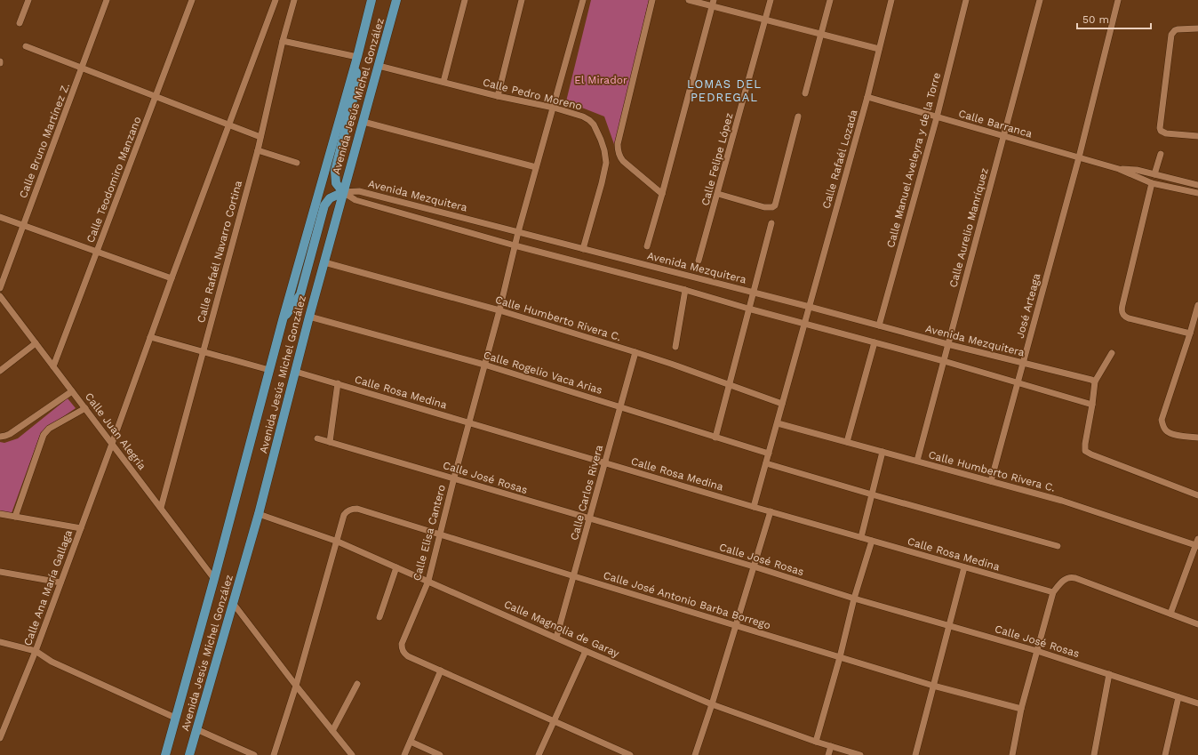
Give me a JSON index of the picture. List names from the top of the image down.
{
  "streets": {
    "main road": ["Avenida Jesús Michel González"],
    "street": [
      "Calle Pedro Moreno",
      "Calle Barranca",
      "Calle Bruno Martínez Z.",
      "Calle Felipe López",
      "Calle Rafaél Lozada",
      "Calle Manuel Aveleyra y de la Torre",
      "Calle Teodomiro Manzano",
      "Avenida Mezquitera",
      "Calle Aurelio Manríquez",
      "Calle Rafaél Navarro Cortina",
      "José Arteaga",
      "Calle Humberto Rivera C.",
      "Calle Rogelio Vaca Arias",
      "Calle Rosa Medina",
      "Calle Juan Alegría",
      "Calle José Rosas",
      "Calle Carlos Rivera",
      "Calle Elisa Cantero",
      "Calle Ana María Gallaga",
      "Calle José Antonio Barba Borrego",
      "Calle Magnolia de Garay"
    ]
  },
  "crossings": [
    ["Calle Pedro Moreno", "Avenida Jesús Michel González"],
    ["Calle Pedro Moreno", "Avenida Mezquitera"],
    ["Calle Pedro Moreno", "Calle Elisa Cantero"],
    ["Avenida Jesús Michel González", "Avenida Mezquitera"],
    ["Avenida Jesús Michel González", "Calle Humberto Rivera C."],
    ["Avenida Jesús Michel González", "Calle Rogelio Vaca Arias"],
    ["Avenida Jesús Michel González", "Calle Rosa Medina"],
    ["Avenida Jesús Michel González", "Calle Juan Alegría"],
    ["Avenida Jesús Michel González", "Calle Magnolia de Garay"],
    ["Calle Barranca", "Calle Rafaél Lozada"],
    ["Calle Barranca", "Calle Manuel Aveleyra y de la Torre"],
    ["Calle Barranca", "Calle Aurelio Manríquez"],
    ["Calle Barranca", "José Arteaga"],
    ["Calle Rafaél Lozada", "Avenida Mezquitera"],
    ["Calle Rafaél Lozada", "Calle Humberto Rivera C."],
    ["Calle Rafaél Lozada", "Calle Rogelio Vaca Arias"],
    ["Calle Rafaél Lozada", "Calle Rosa Medina"],
    ["Calle Manuel Aveleyra y de la Torre", "Avenida Mezquitera"],
    ["Calle Teodomiro Manzano", "Calle Juan Alegría"],
    ["Avenida Mezquitera", "Calle Aurelio Manríquez"],
    ["Avenida Mezquitera", "José Arteaga"],
    ["Avenida Mezquitera", "Calle Elisa Cantero"],
    ["Calle Aurelio Manríquez", "Calle Humberto Rivera C."],
    ["Calle Rafaél Navarro Cortina", "Calle Juan Alegría"],
    ["José Arteaga", "Calle Humberto Rivera C."],
    ["Calle Humberto Rivera C.", "Calle Carlos Rivera"],
    ["Calle Humberto Rivera C.", "Calle Elisa Cantero"],
    ["Calle Rogelio Vaca Arias", "Calle Carlos Rivera"],
    ["Calle Rogelio Vaca Arias", "Calle Elisa Cantero"],
    ["Calle Rosa Medina", "Calle Carlos Rivera"],
    ["Calle Rosa Medina", "Calle Elisa Cantero"],
    ["Calle Juan Alegría", "Calle Ana María Gallaga"],
    ["Calle José Rosas", "Calle Carlos Rivera"],
    ["Calle José Rosas", "Calle Elisa Cantero"],
    ["Calle Carlos Rivera", "Calle José Antonio Barba Borrego"],
    ["Calle Carlos Rivera", "Calle Magnolia de Garay"],
    ["Calle Elisa Cantero", "Calle José Antonio Barba Borrego"],
    ["Calle Elisa Cantero", "Calle Magnolia de Garay"],
    ["Calle José Antonio Barba Borrego", "Calle Magnolia de Garay"]
  ],
  "districts": ["LOMAS DEL PEDREGAL"],
  "parks": ["El Mirador"],
  "scale_bar": "50 m"
}
